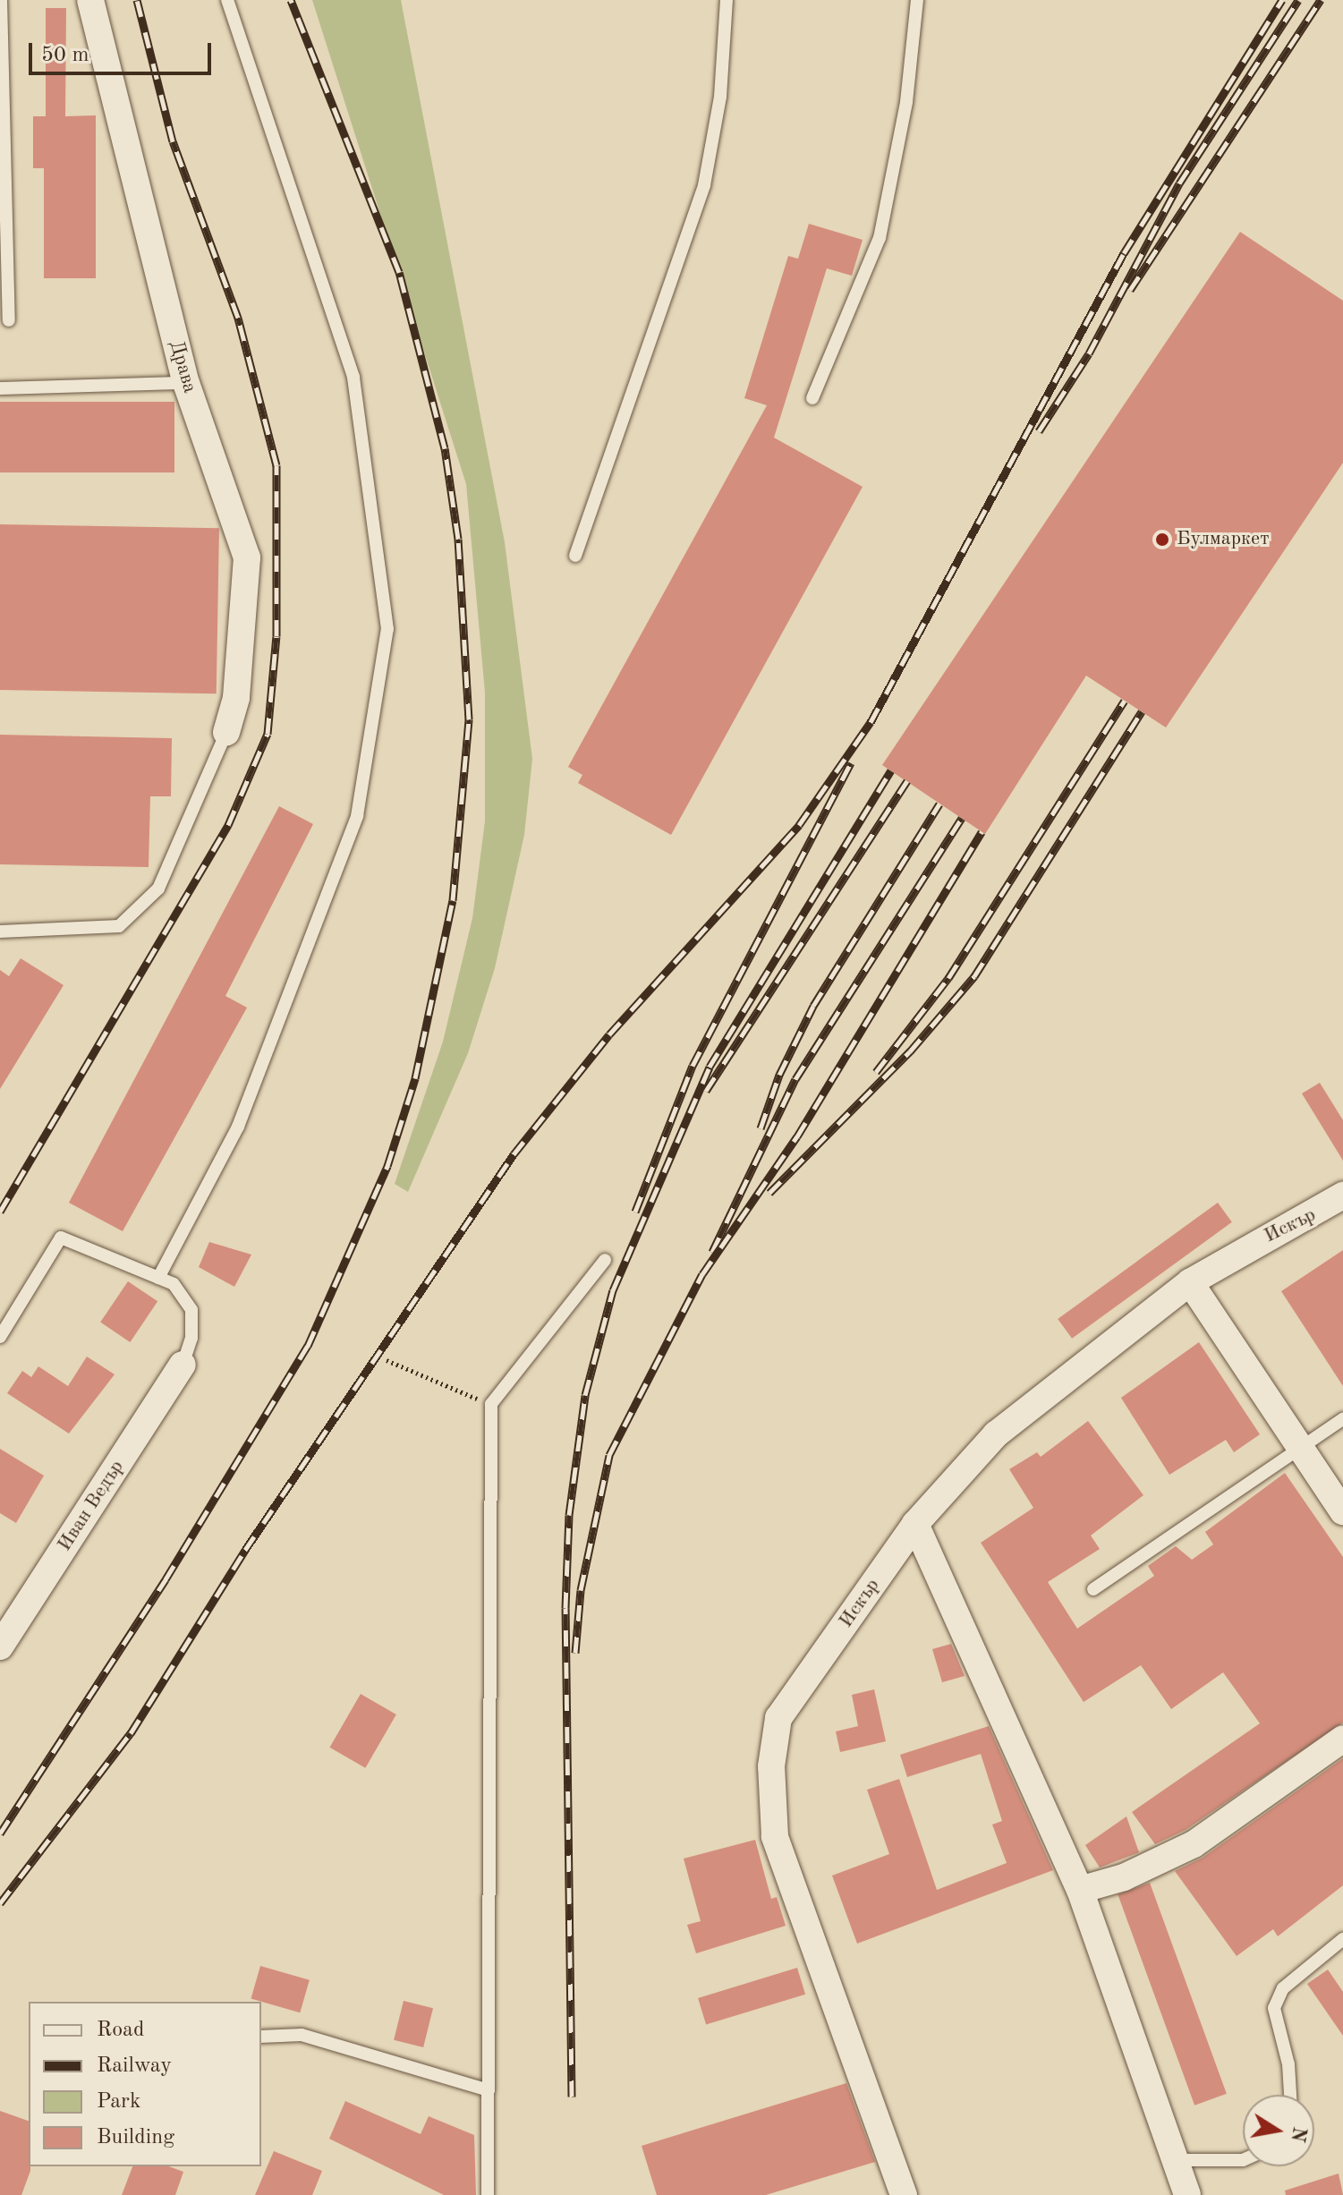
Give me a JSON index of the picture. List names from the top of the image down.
{
  "streets": {
    "street": ["Драва", "Искър", "Иван Ведър"]
  },
  "places": ["Булмаркет"],
  "legend": [
    "Road",
    "Railway",
    "Park",
    "Building"
  ],
  "scale_bar": "50 m",
  "north": "right"
}
